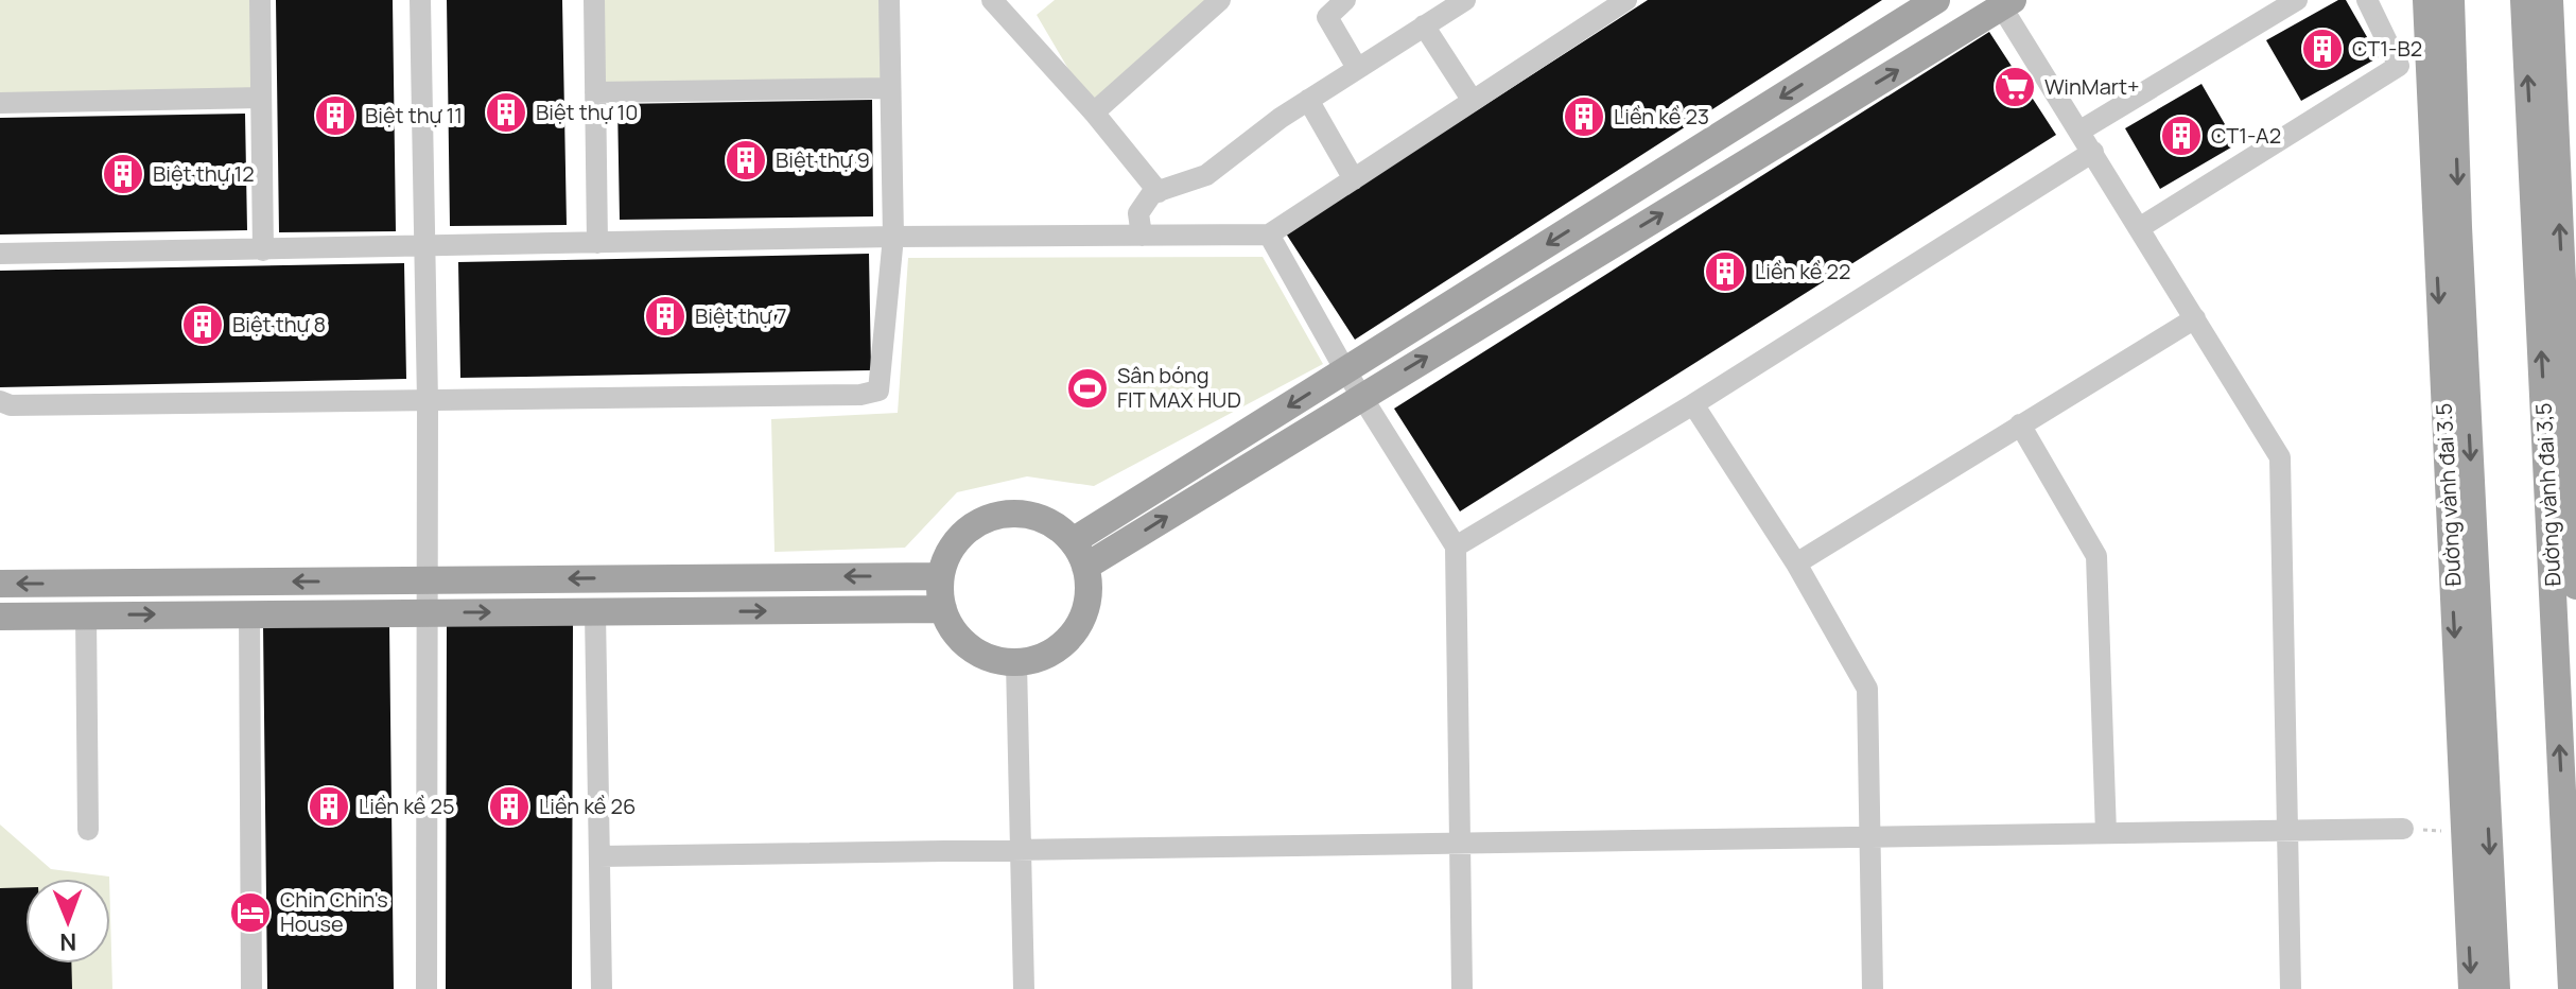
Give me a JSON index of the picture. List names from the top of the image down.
{
  "streets": {
    "main road": ["Đường vành đai 3.5", "Đường vành đai 3,5"]
  },
  "places": {
    "building": [
      "CT1-B2",
      "Biệt thự 10",
      "Biệt thự 11",
      "Liền kề 23",
      "CT1-A2",
      "Biệt thự 9",
      "Biệt thự 12",
      "Liền kề 22",
      "Biệt thự 7",
      "Biệt thự 8",
      "Liền kề 25",
      "Liền kề 26"
    ],
    "supermarket": ["WinMart+"],
    "sports": ["Sân bóng FIT MAX HUD"],
    "hotel": ["Chin Chin's House"]
  },
  "north": "bottom"
}
